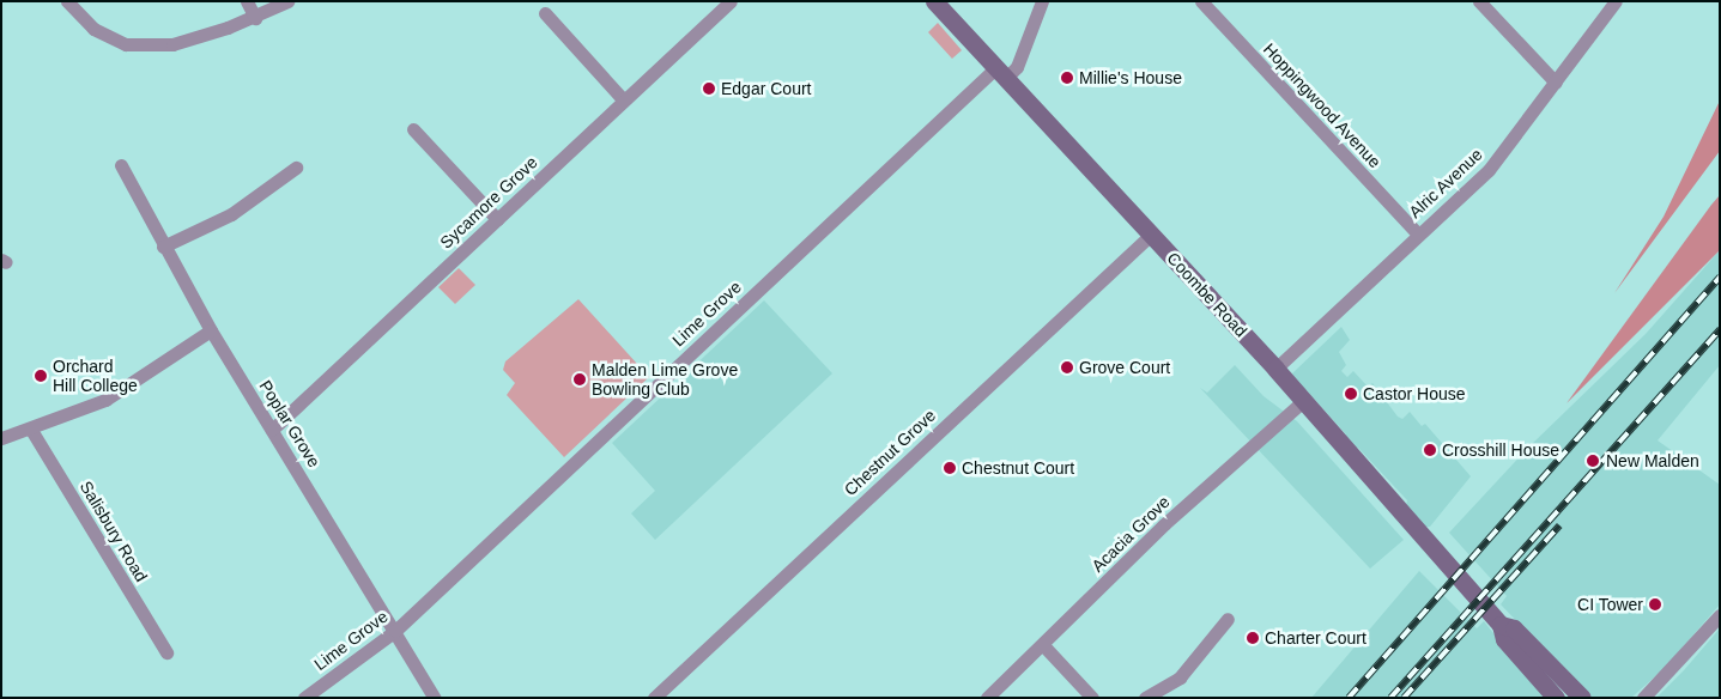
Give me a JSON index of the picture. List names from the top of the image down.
{
  "streets": {
    "main road": ["Coombe Road"],
    "street": [
      "Hoppingwood Avenue",
      "Alric Avenue",
      "Sycamore Grove",
      "Lime Grove",
      "Poplar Grove",
      "Chestnut Grove",
      "Salisbury Road",
      "Acacia Grove"
    ]
  },
  "crossings": [
    ["Hoppingwood Avenue", "Alric Avenue"],
    ["Alric Avenue", "Coombe Road"],
    ["Sycamore Grove", "Poplar Grove"],
    ["Coombe Road", "Lime Grove"],
    ["Coombe Road", "Chestnut Grove"],
    ["Coombe Road", "Acacia Grove"],
    ["Lime Grove", "Poplar Grove"]
  ],
  "places": [
    "Millie's House",
    "Edgar Court",
    "Grove Court",
    "Orchard Hill College",
    "Malden Lime Grove Bowling Club",
    "Castor House",
    "Crosshill House",
    "New Malden",
    "Chestnut Court",
    "CI Tower",
    "Charter Court"
  ]
}
